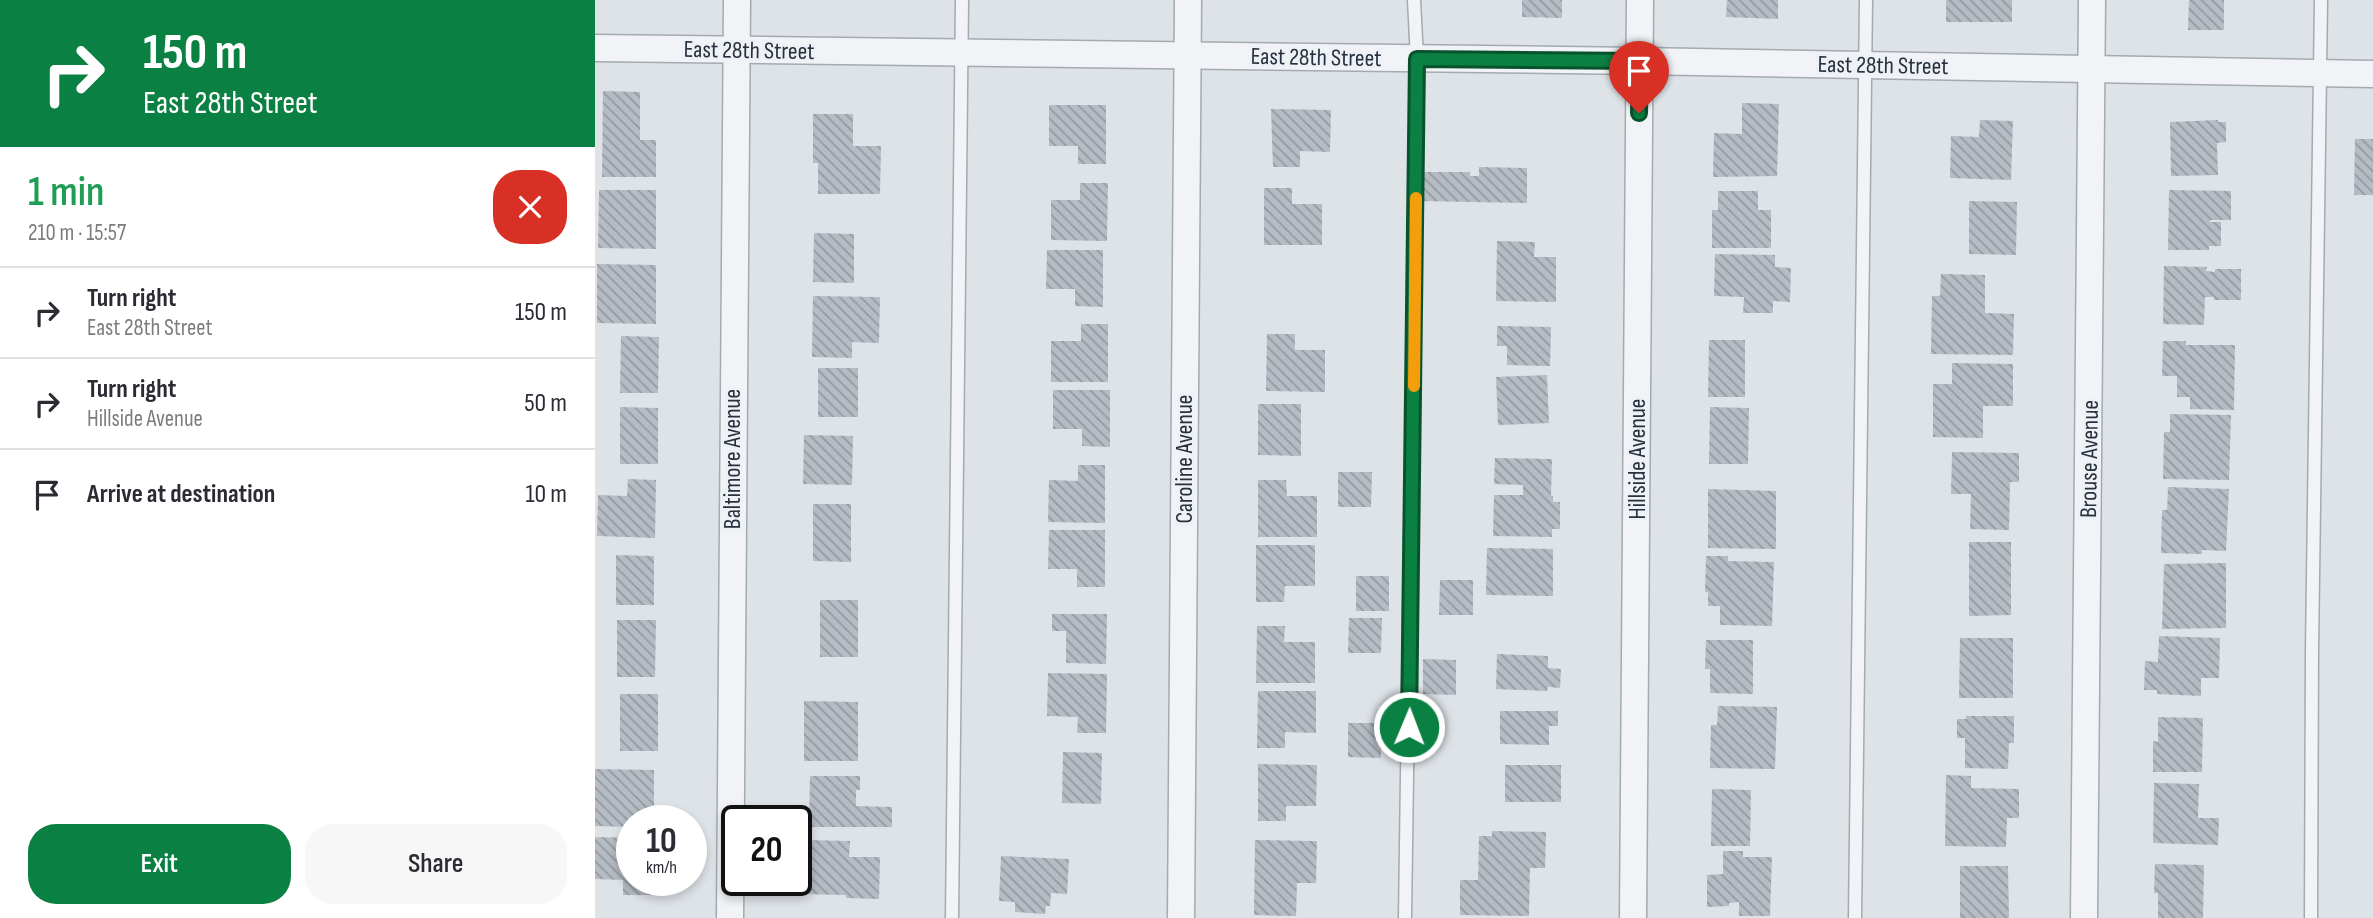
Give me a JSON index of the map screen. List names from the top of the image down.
{
  "streets": {
    "street": [
      "East 28th Street",
      "Baltimore Avenue",
      "Caroline Avenue",
      "Hillside Avenue",
      "Brouse Avenue"
    ]
  },
  "crossings": [
    ["East 28th Street", "Baltimore Avenue"],
    ["East 28th Street", "Caroline Avenue"],
    ["East 28th Street", "Hillside Avenue"],
    ["East 28th Street", "Brouse Avenue"]
  ],
  "page": {
    "turn": ["150 m", "East 28th Street"],
    "heading": ["1 min", "210 m · 15:57"],
    "list": [
      {
        "name": "Turn right",
        "note": "East 28th Street",
        "value": "150 m"
      },
      {
        "name": "Turn right",
        "note": "Hillside Avenue",
        "value": "50 m"
      },
      {
        "name": "Arrive at destination",
        "value": "10 m"
      }
    ],
    "speed": "10 km/h",
    "limit": "20",
    "buttons": ["Exit", "Share"]
  }
}
